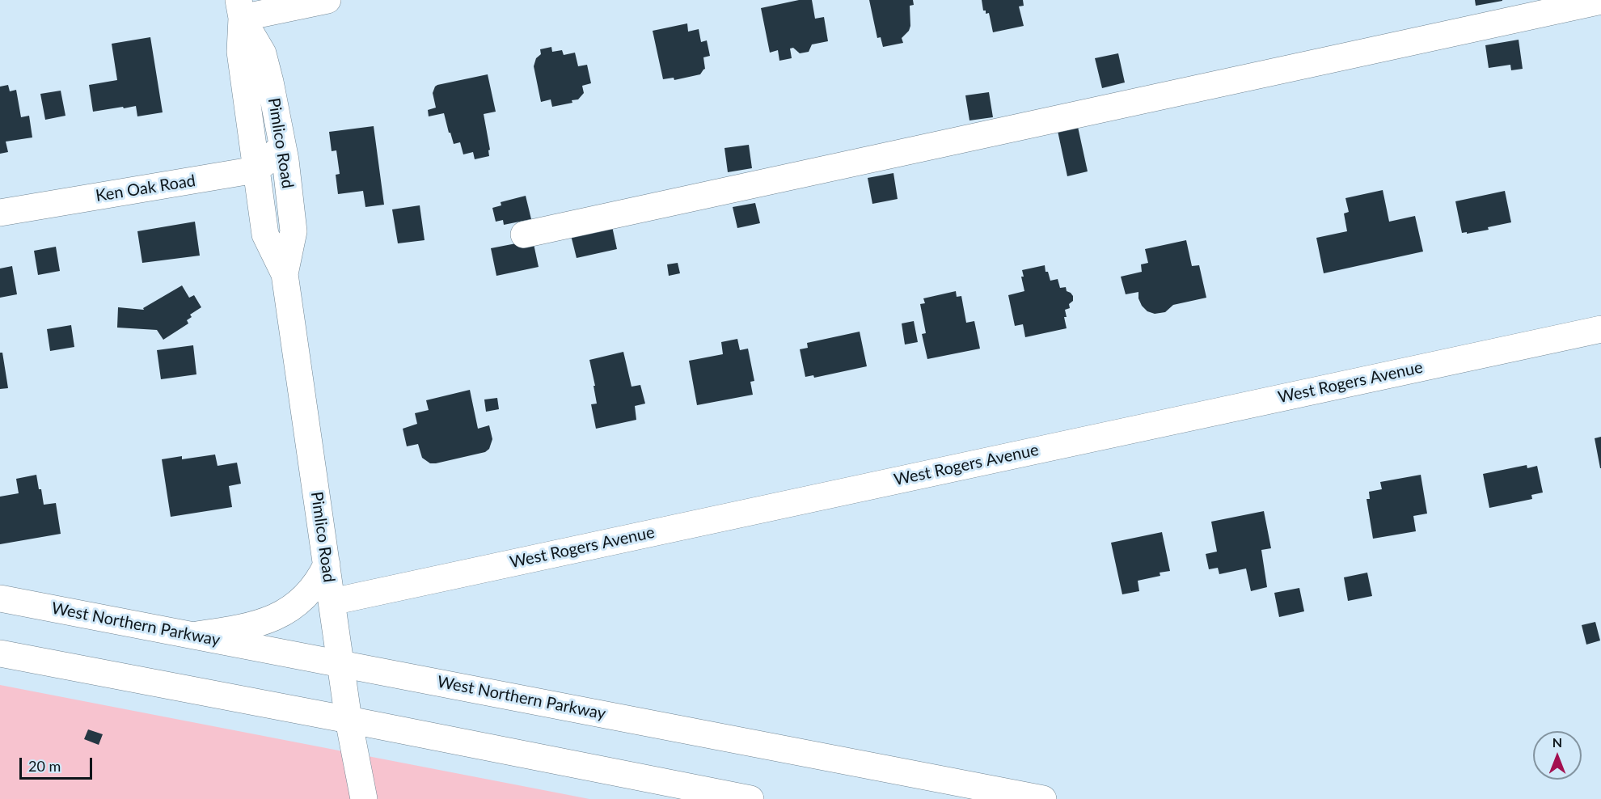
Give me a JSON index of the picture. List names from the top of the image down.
{
  "streets": {
    "street": [
      "Pimlico Road",
      "Ken Oak Road",
      "West Rogers Avenue",
      "West Northern Parkway"
    ]
  },
  "crossings": [
    ["Pimlico Road", "Ken Oak Road"],
    ["Pimlico Road", "West Rogers Avenue"],
    ["Pimlico Road", "West Northern Parkway"]
  ],
  "scale_bar": "20 m",
  "north": "top"
}
